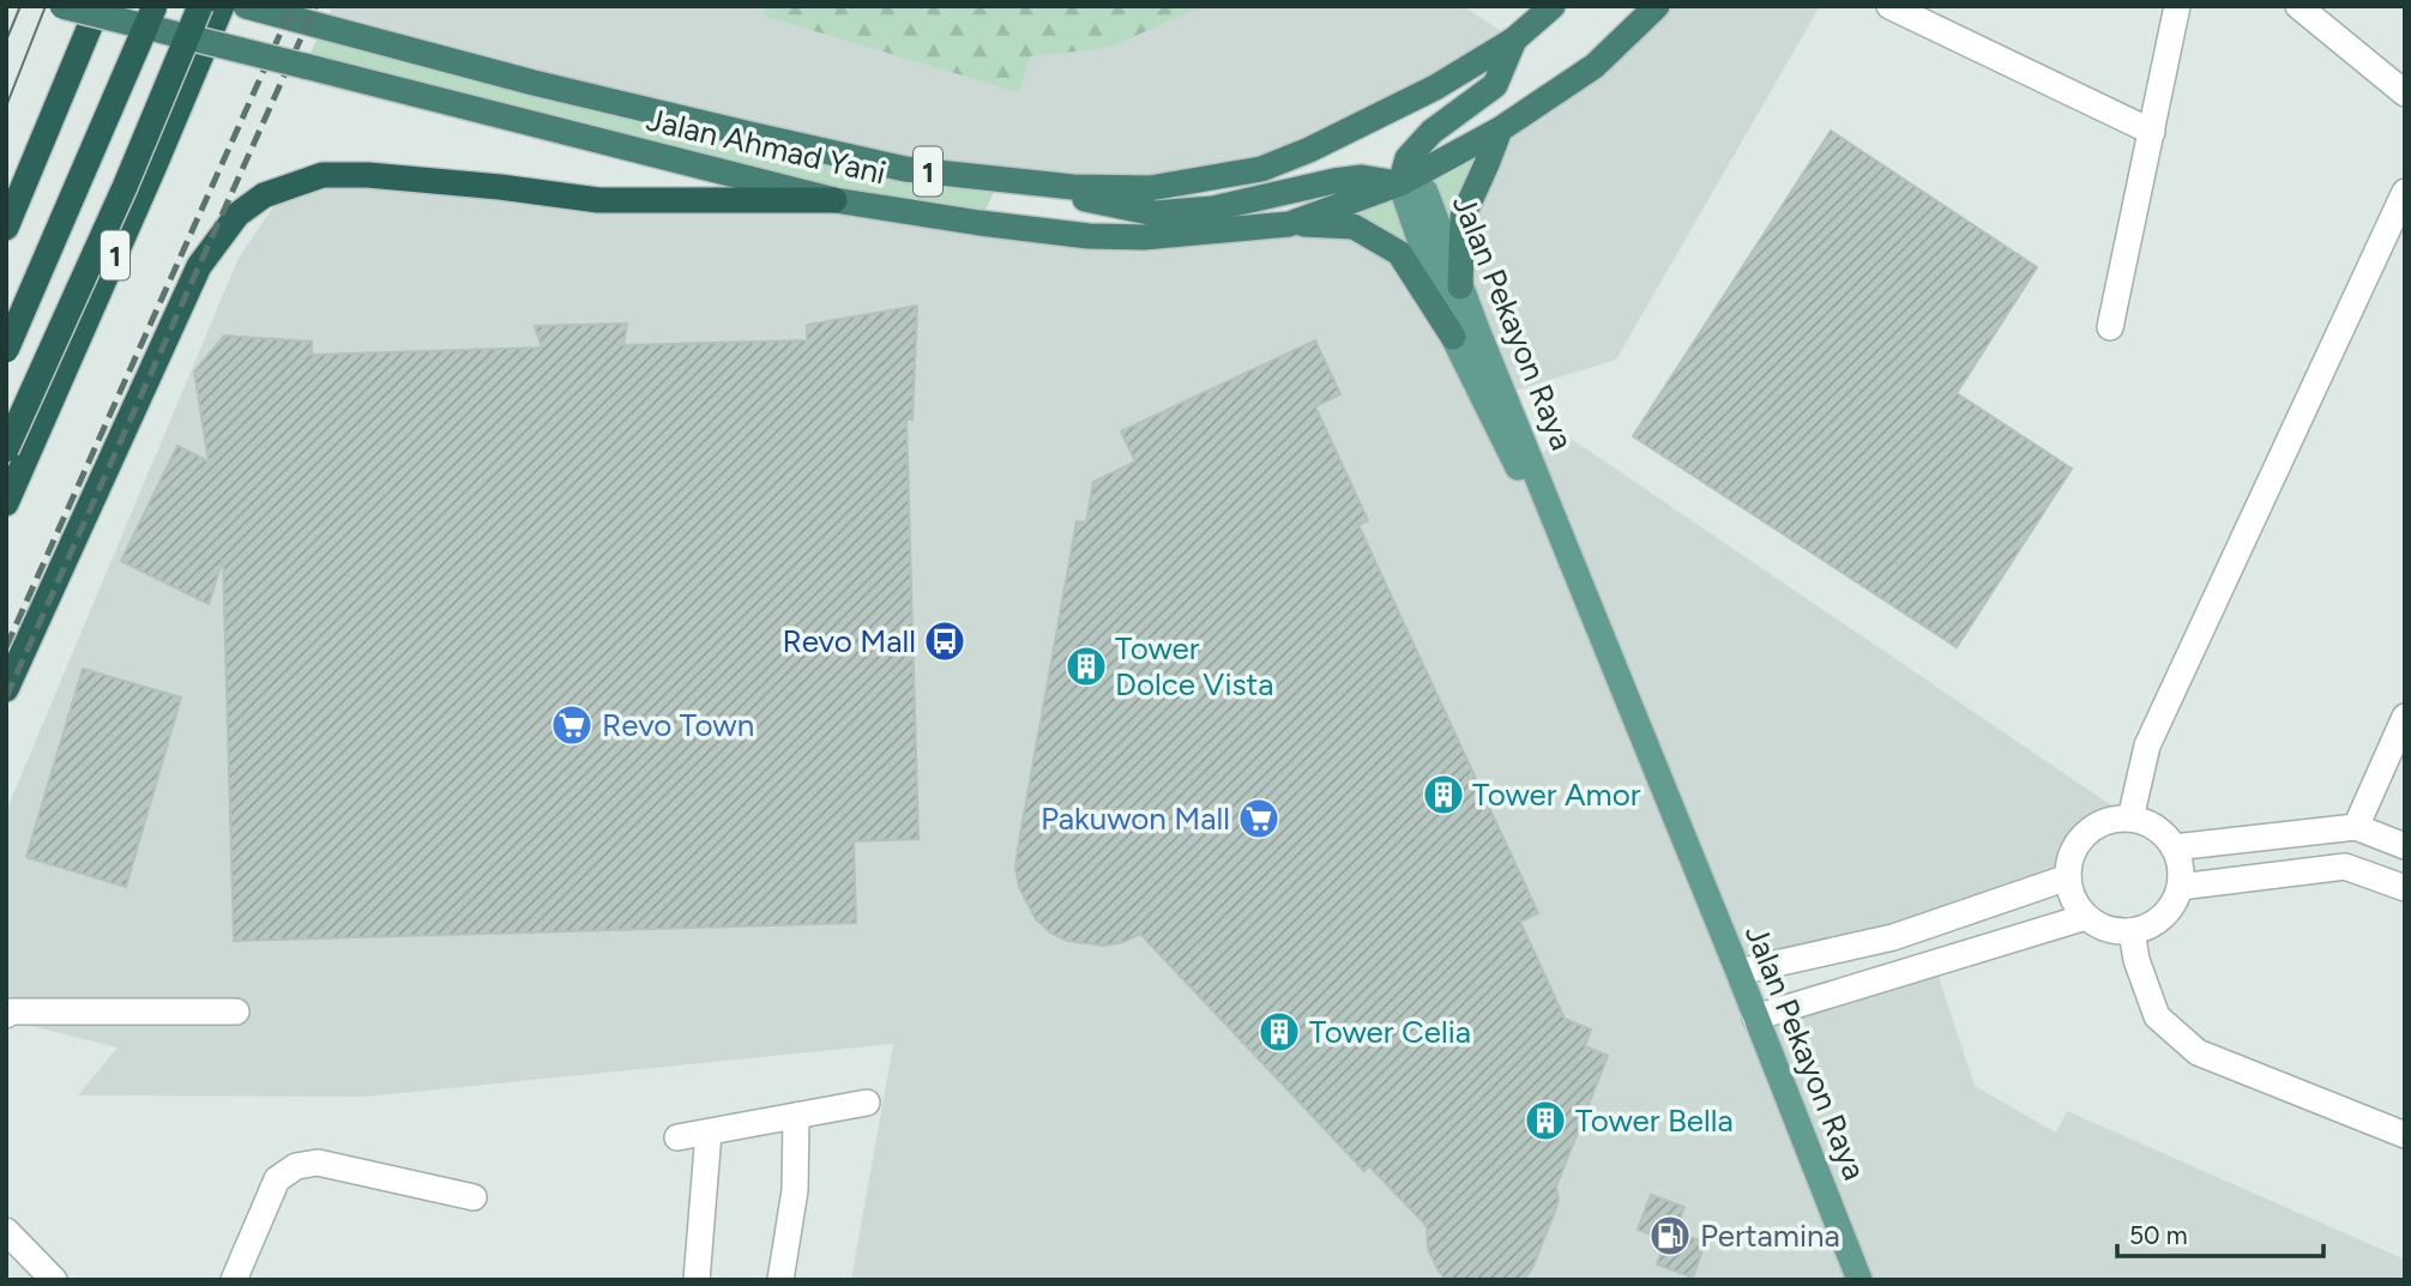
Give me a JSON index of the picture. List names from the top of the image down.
{
  "streets": {
    "highway": ["Jalan Ahmad Yani", "1"],
    "main road": ["Jalan Pekayon Raya"]
  },
  "crossings": [
    ["Jalan Ahmad Yani", "Jalan Pekayon Raya"]
  ],
  "places": {
    "bus stop": ["Revo Mall"],
    "building": [
      "Tower Dolce Vista",
      "Tower Amor",
      "Tower Celia",
      "Tower Bella"
    ],
    "supermarket": ["Revo Town", "Pakuwon Mall"],
    "fuel station": ["Pertamina"]
  },
  "scale_bar": "50 m"
}
